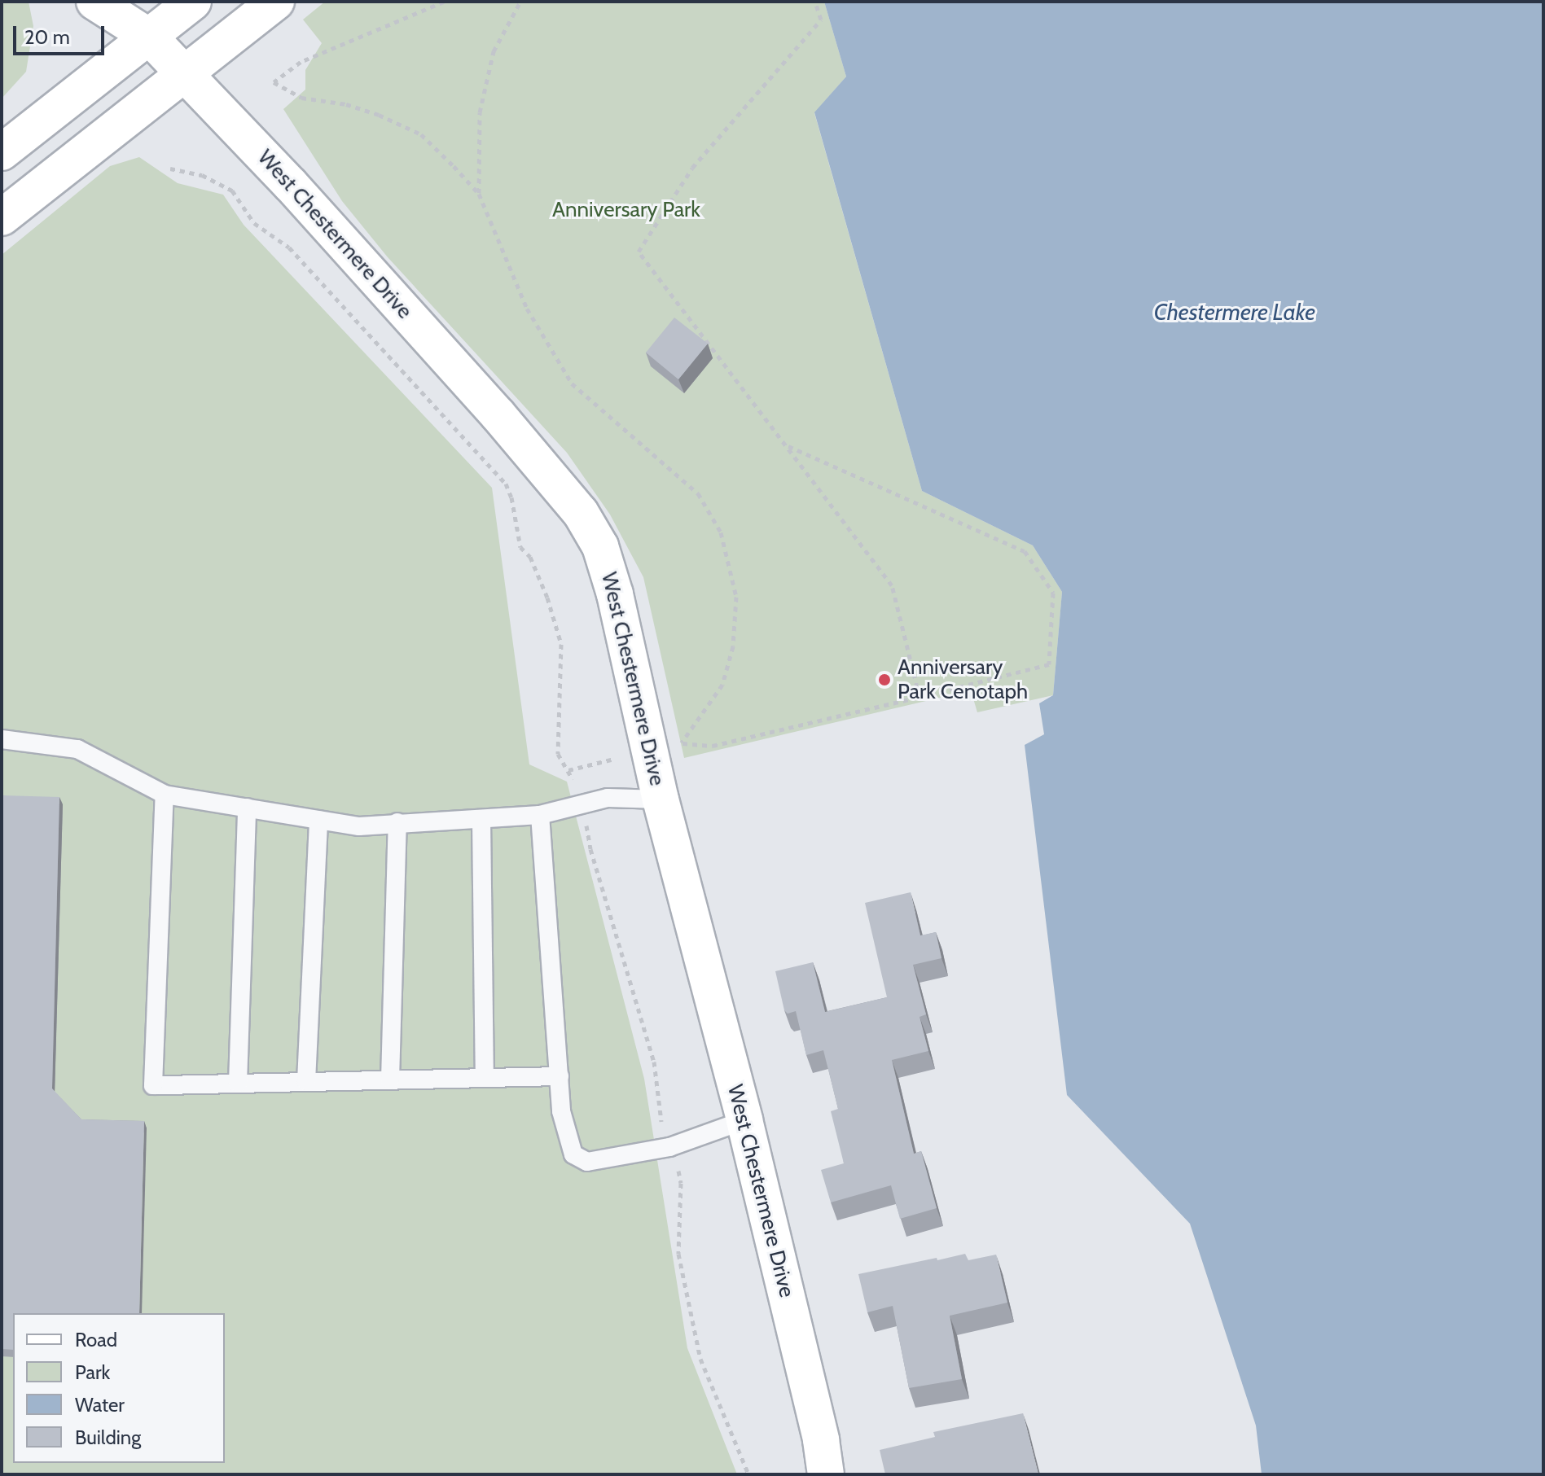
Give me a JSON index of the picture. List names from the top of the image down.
{
  "streets": {
    "street": ["West Chestermere Drive"]
  },
  "water": ["Chestermere Lake"],
  "parks": ["Anniversary Park"],
  "places": ["Anniversary Park Cenotaph"],
  "legend": [
    "Road",
    "Park",
    "Water",
    "Building"
  ],
  "scale_bar": "20 m"
}
